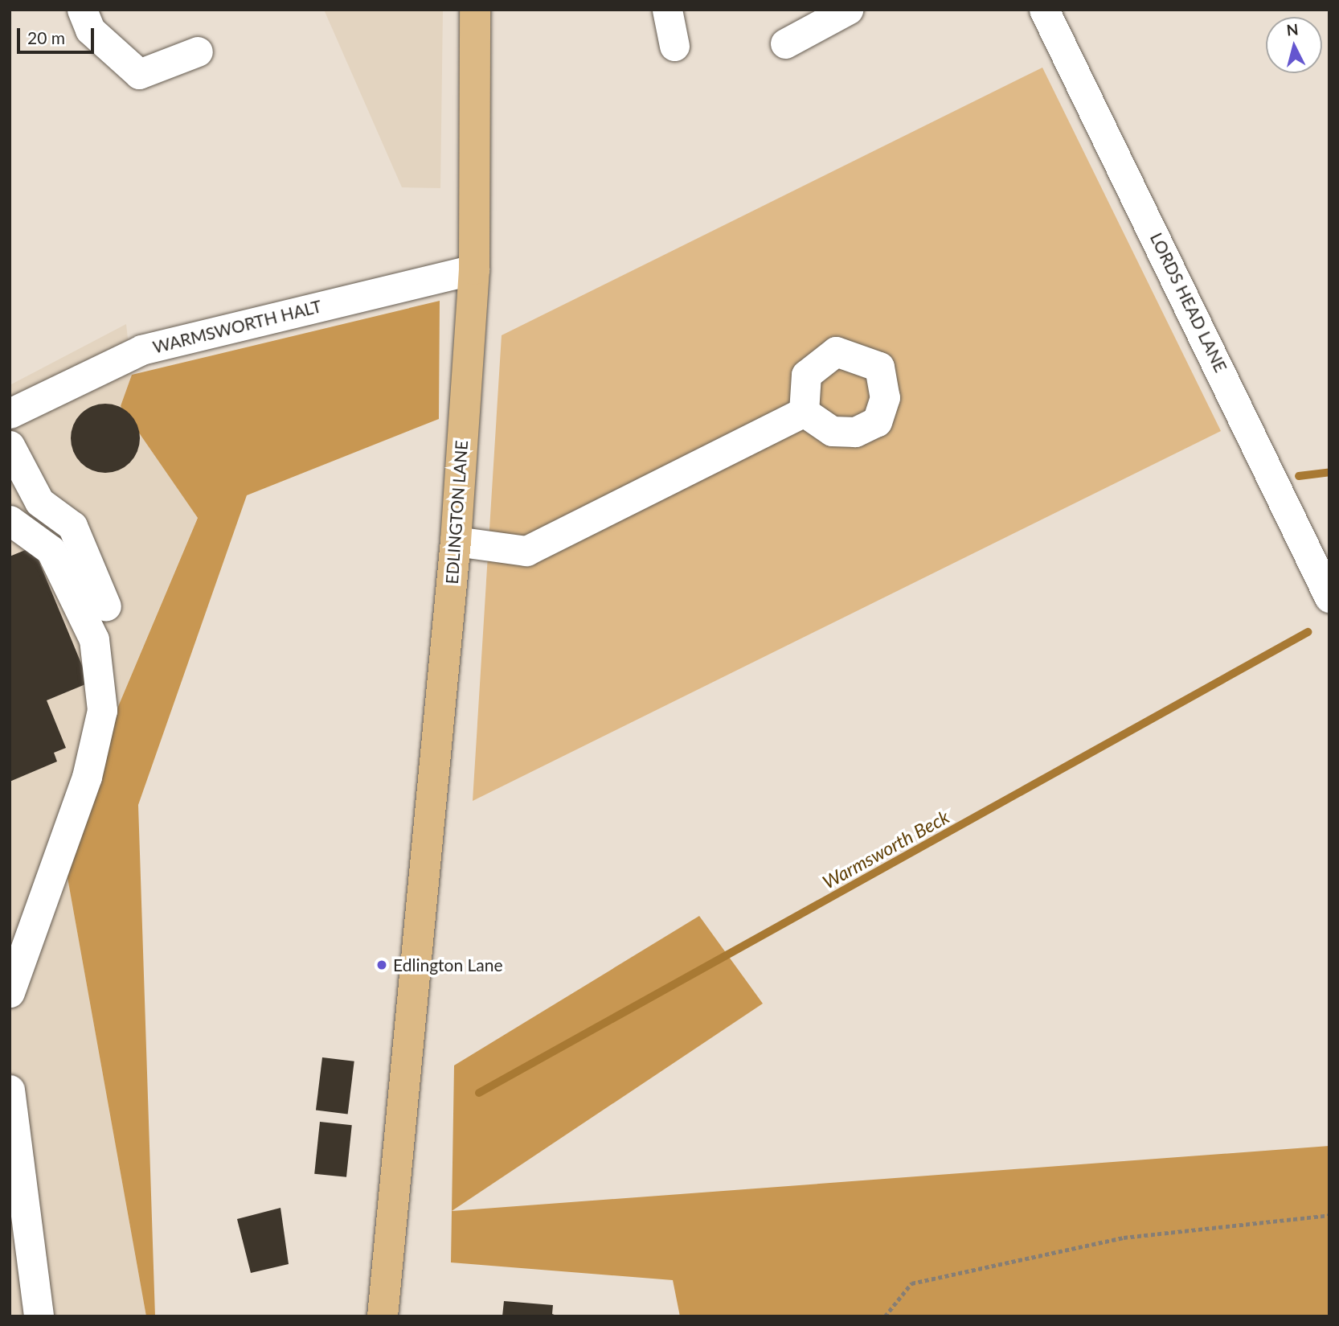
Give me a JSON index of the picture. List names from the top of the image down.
{
  "streets": {
    "main road": ["EDLINGTON LANE"],
    "street": ["LORDS HEAD LANE", "WARMSWORTH HALT"]
  },
  "crossings": [
    ["WARMSWORTH HALT", "EDLINGTON LANE"]
  ],
  "water": ["Warmsworth Beck"],
  "places": ["Edlington Lane"],
  "scale_bar": "20 m",
  "north": "top"
}
